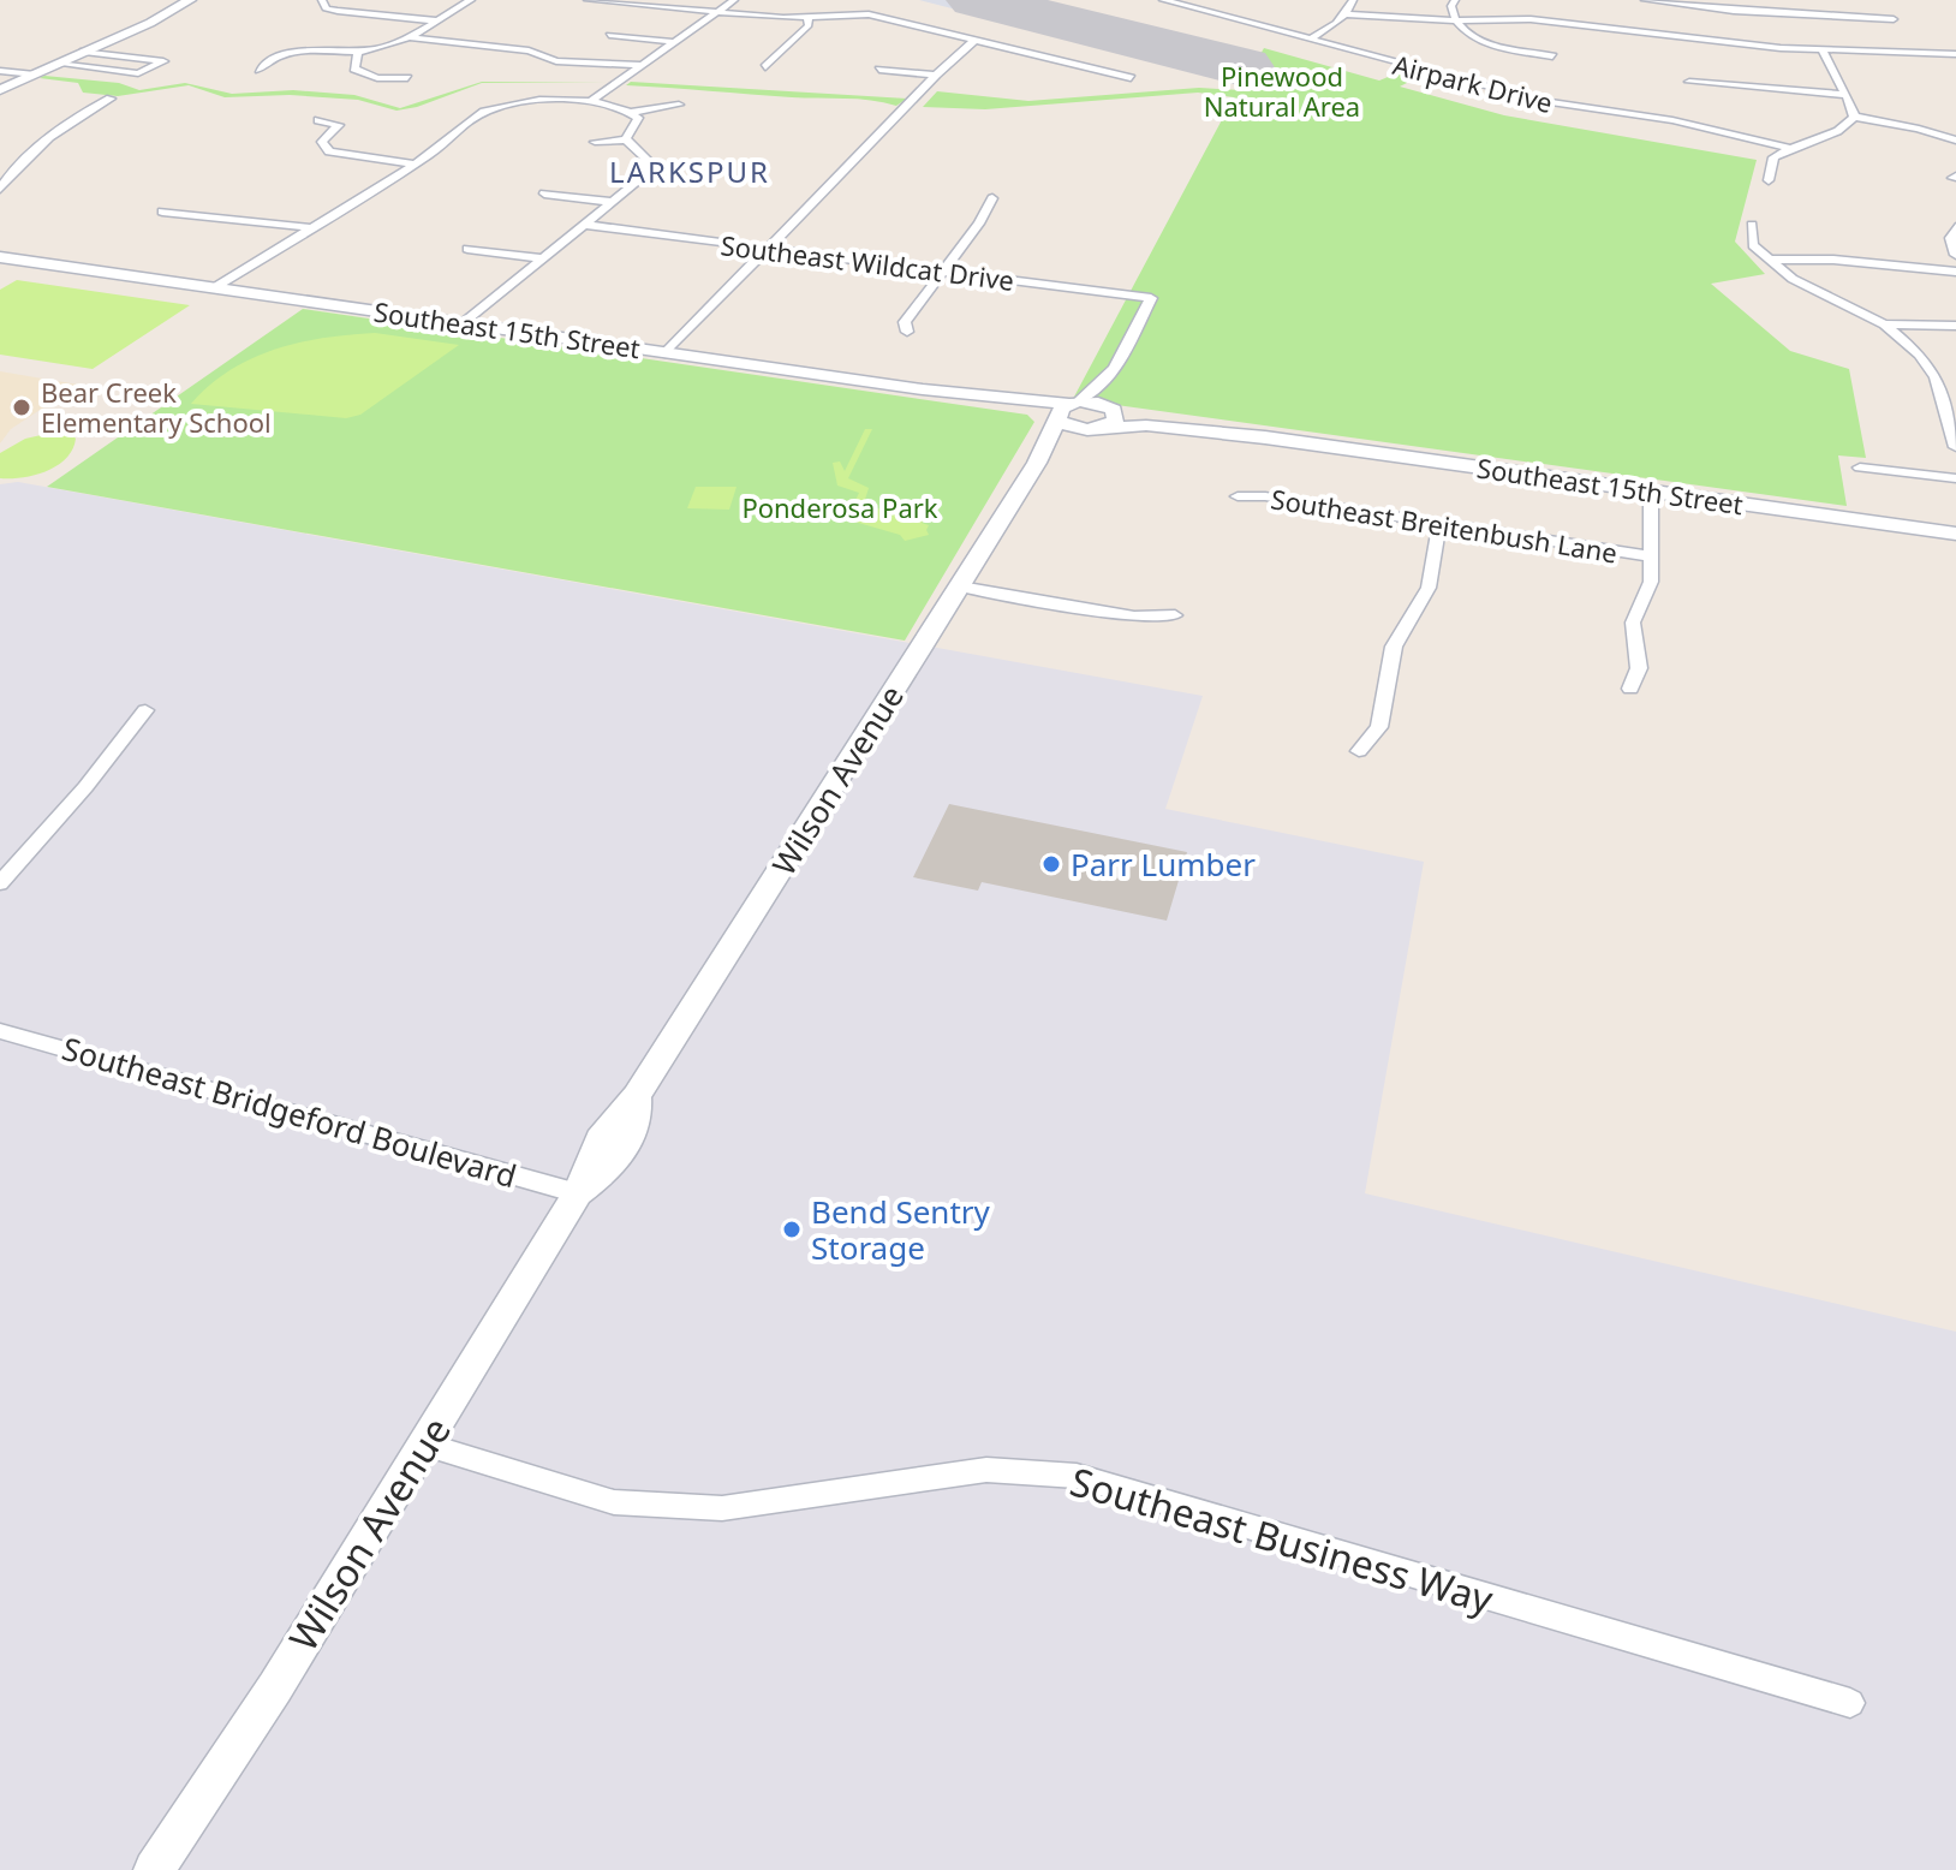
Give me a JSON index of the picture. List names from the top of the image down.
{
  "streets": {
    "main road": ["Southeast 15th Street", "Wilson Avenue"],
    "street": [
      "Airpark Drive",
      "Southeast Wildcat Drive",
      "Southeast Breitenbush Lane",
      "Southeast Bridgeford Boulevard",
      "Southeast Business Way"
    ]
  },
  "crossings": [
    ["Southeast 15th Street", "Wilson Avenue"],
    ["Wilson Avenue", "Southeast Bridgeford Boulevard"],
    ["Wilson Avenue", "Southeast Business Way"]
  ],
  "districts": ["LARKSPUR"],
  "parks": ["Pinewood Natural Area", "Ponderosa Park"],
  "places": ["Bear Creek Elementary School", "Parr Lumber", "Bend Sentry Storage"]
}
